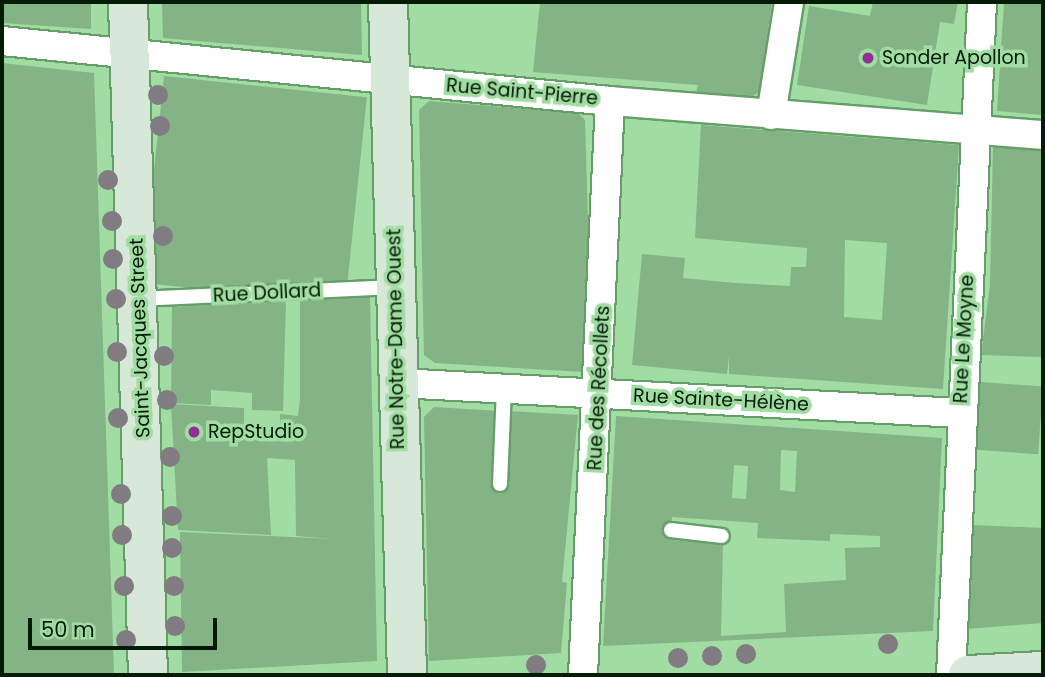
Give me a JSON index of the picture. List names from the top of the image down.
{
  "streets": {
    "street": [
      "Rue Saint-Pierre",
      "Saint-Jacques Street",
      "Rue Notre-Dame Ouest",
      "Rue Le Moyne",
      "Rue des Récollets",
      "Rue Sainte-Hélène"
    ],
    "lane": ["Rue Dollard"]
  },
  "crossings": [
    ["Rue Saint-Pierre", "Saint-Jacques Street"],
    ["Rue Saint-Pierre", "Rue Notre-Dame Ouest"],
    ["Rue Saint-Pierre", "Rue Le Moyne"],
    ["Rue Saint-Pierre", "Rue des Récollets"],
    ["Rue Dollard", "Saint-Jacques Street"],
    ["Rue Dollard", "Rue Notre-Dame Ouest"],
    ["Rue Notre-Dame Ouest", "Rue Sainte-Hélène"],
    ["Rue Le Moyne", "Rue Sainte-Hélène"],
    ["Rue des Récollets", "Rue Sainte-Hélène"]
  ],
  "places": ["Sonder Apollon", "RepStudio"],
  "scale_bar": "50 m"
}
